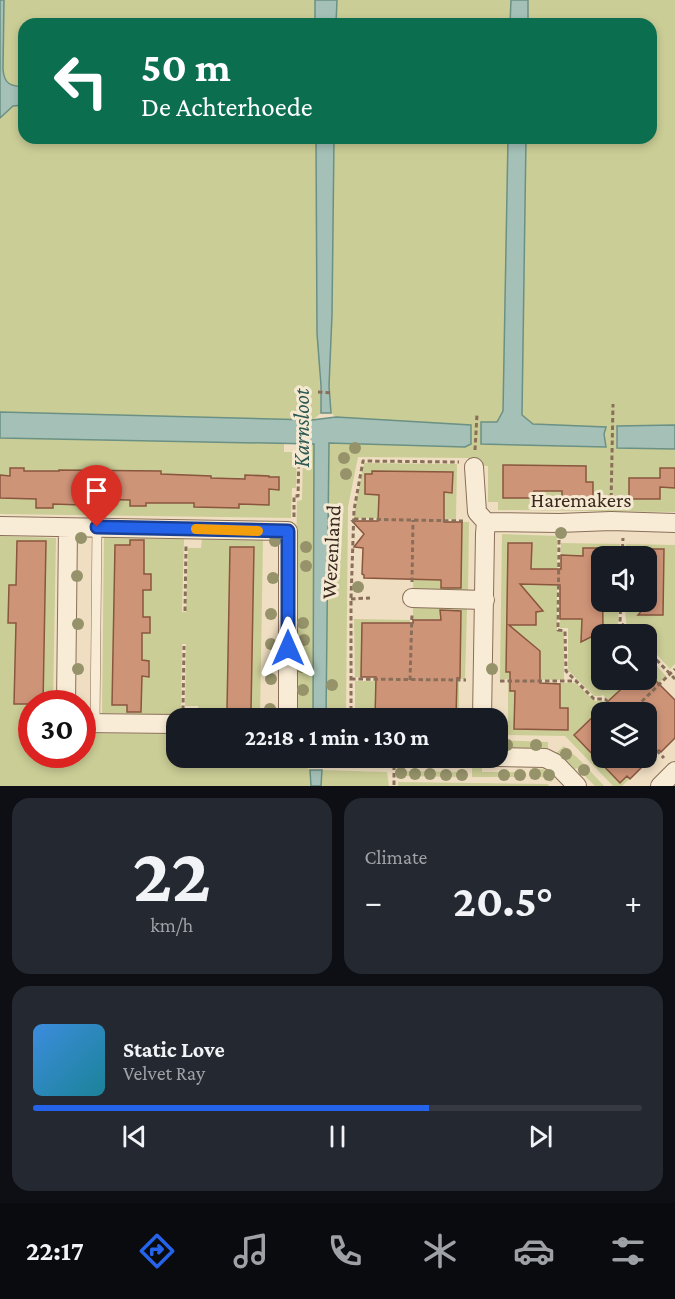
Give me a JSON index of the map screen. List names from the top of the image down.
{
  "streets": {
    "street": ["Haremakers"],
    "path": ["Wezenland"]
  },
  "water": ["Karnsloot"],
  "page": {
    "turn": ["50 m", "De Achterhoede"],
    "limit": "30",
    "trip": "22:18 · 1 min · 130 m",
    "tile": [
      ["22", "km/h"],
      "Climate"
    ],
    "heat": ["−", "20.5°", "+"],
    "song": ["Static Love", "Velvet Ray"],
    "tabs": "22:17"
  }
}
